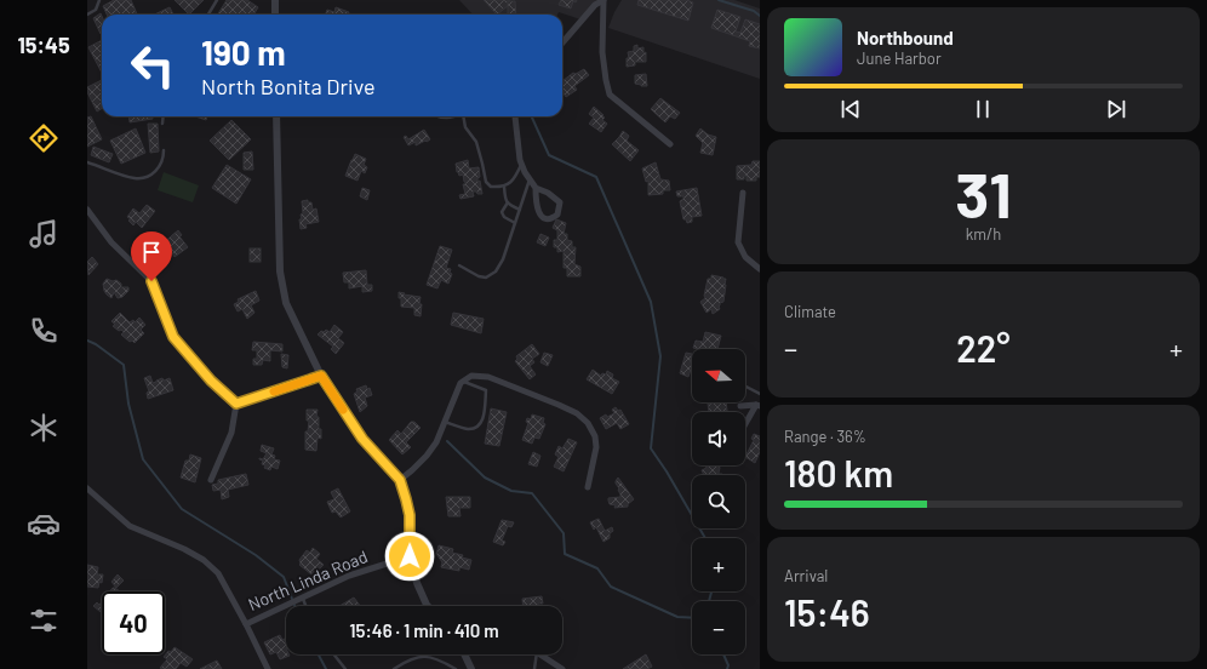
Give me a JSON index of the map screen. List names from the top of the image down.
{
  "streets": {
    "street": ["North Linda Road"]
  },
  "north": "left",
  "page": {
    "tabs": "15:45",
    "turn": ["190 m", "North Bonita Drive"],
    "song": ["Northbound", "June Harbor"],
    "tile": [
      ["31", "km/h"],
      "Climate",
      ["Range · 36%", "180 km"],
      ["Arrival", "15:46"]
    ],
    "heat": ["−", "22°", "+"],
    "map_buttons": ["+", "−"],
    "limit": "40",
    "trip": "15:46 · 1 min · 410 m"
  }
}
